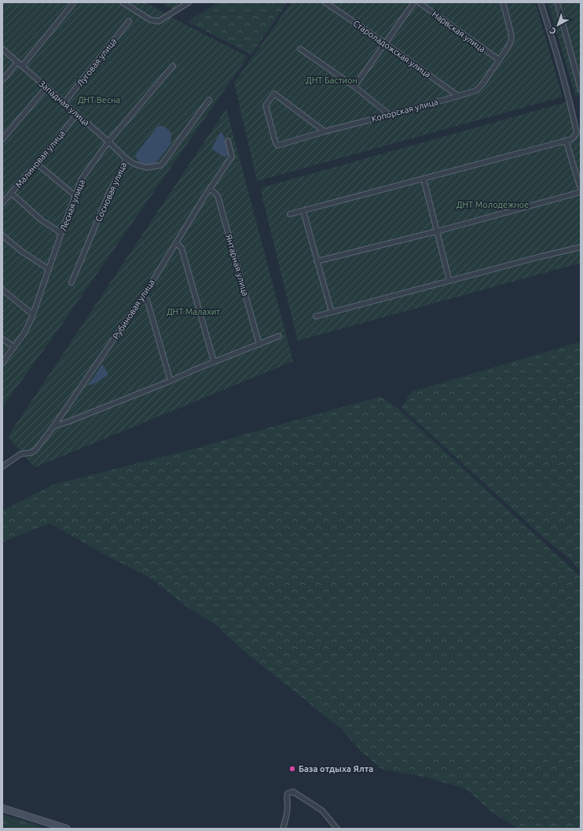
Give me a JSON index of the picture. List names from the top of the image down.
{
  "streets": {
    "street": [
      "Нарвская улица",
      "Староладожская улица",
      "Луговая улица",
      "Западная улица",
      "Копорская улица",
      "Малиновая улица",
      "Сосновая улица",
      "Лесная улица",
      "Янтарная улица",
      "Рубиновая улица"
    ]
  },
  "crossings": [
    ["Нарвская улица", "Копорская улица"],
    ["Староладожская улица", "Копорская улица"],
    ["Луговая улица", "Западная улица"],
    ["Западная улица", "Малиновая улица"],
    ["Западная улица", "Сосновая улица"],
    ["Западная улица", "Лесная улица"],
    ["Янтарная улица", "Рубиновая улица"]
  ],
  "parks": [
    "ДНТ Бастион",
    "ДНТ Весна",
    "ДНТ Молодежное",
    "ДНТ Малахит"
  ],
  "places": ["База отдыха Ялта"],
  "north": "bottom left"
}
